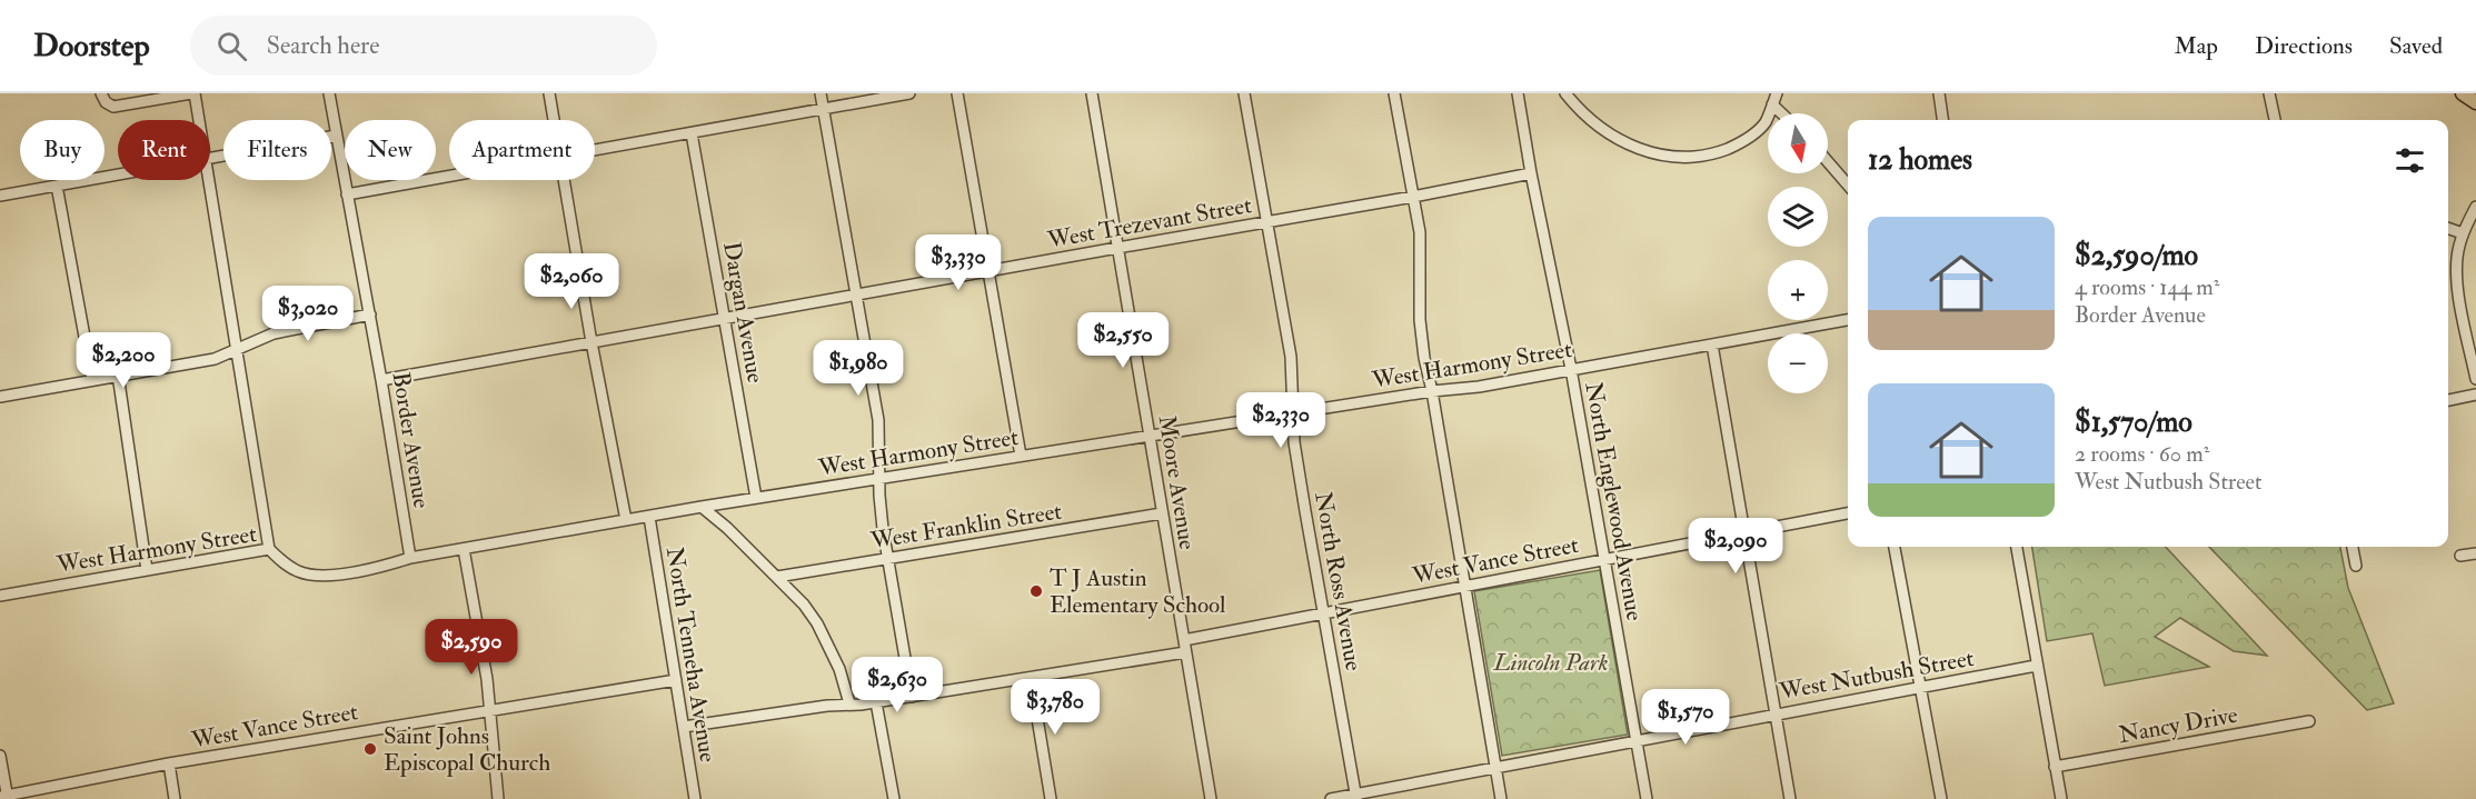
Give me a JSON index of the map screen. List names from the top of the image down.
{
  "streets": {
    "street": [
      "West Trezevant Street",
      "Dargan Avenue",
      "West Harmony Street",
      "Border Avenue",
      "Moore Avenue",
      "North Englewood Avenue",
      "West Franklin Street",
      "West Vance Street",
      "North Ross Avenue",
      "North Tenneha Avenue",
      "West Nutbush Street",
      "Nancy Drive"
    ]
  },
  "crossings": [
    ["West Trezevant Street", "Dargan Avenue"],
    ["West Trezevant Street", "Border Avenue"],
    ["West Trezevant Street", "Moore Avenue"],
    ["West Trezevant Street", "North Englewood Avenue"],
    ["West Trezevant Street", "North Ross Avenue"],
    ["Dargan Avenue", "West Harmony Street"],
    ["West Harmony Street", "Border Avenue"],
    ["West Harmony Street", "Moore Avenue"],
    ["West Harmony Street", "North Englewood Avenue"],
    ["West Harmony Street", "North Ross Avenue"],
    ["West Harmony Street", "North Tenneha Avenue"],
    ["Moore Avenue", "West Franklin Street"],
    ["Moore Avenue", "West Vance Street"],
    ["North Englewood Avenue", "West Vance Street"],
    ["North Englewood Avenue", "West Nutbush Street"],
    ["West Vance Street", "North Ross Avenue"],
    ["West Vance Street", "North Tenneha Avenue"],
    ["North Ross Avenue", "West Nutbush Street"]
  ],
  "parks": ["Lincoln Park"],
  "places": ["T J Austin Elementary School", "Saint Johns Episcopal Church"],
  "north": "bottom",
  "page": {
    "header": "Doorstep",
    "search": "Search here",
    "nav": ["Map", "Directions", "Saved"],
    "map_buttons": ["+", "−"],
    "chip": [
      "Buy",
      "Rent",
      "Filters",
      "New",
      "Apartment"
    ],
    "heading": "12 homes",
    "list": [
      {
        "name": "$2,590/mo",
        "note": "4 rooms · 144 m² · Border Avenue"
      },
      {
        "name": "$1,570/mo",
        "note": "2 rooms · 60 m² · West Nutbush Street"
      }
    ],
    "price": [
      "$3,330",
      "$2,060",
      "$3,020",
      "$2,550",
      "$2,200",
      "$1,980",
      "$2,330",
      "$2,090",
      "$2,590",
      "$2,630",
      "$3,780",
      "$1,570"
    ]
  }
}
